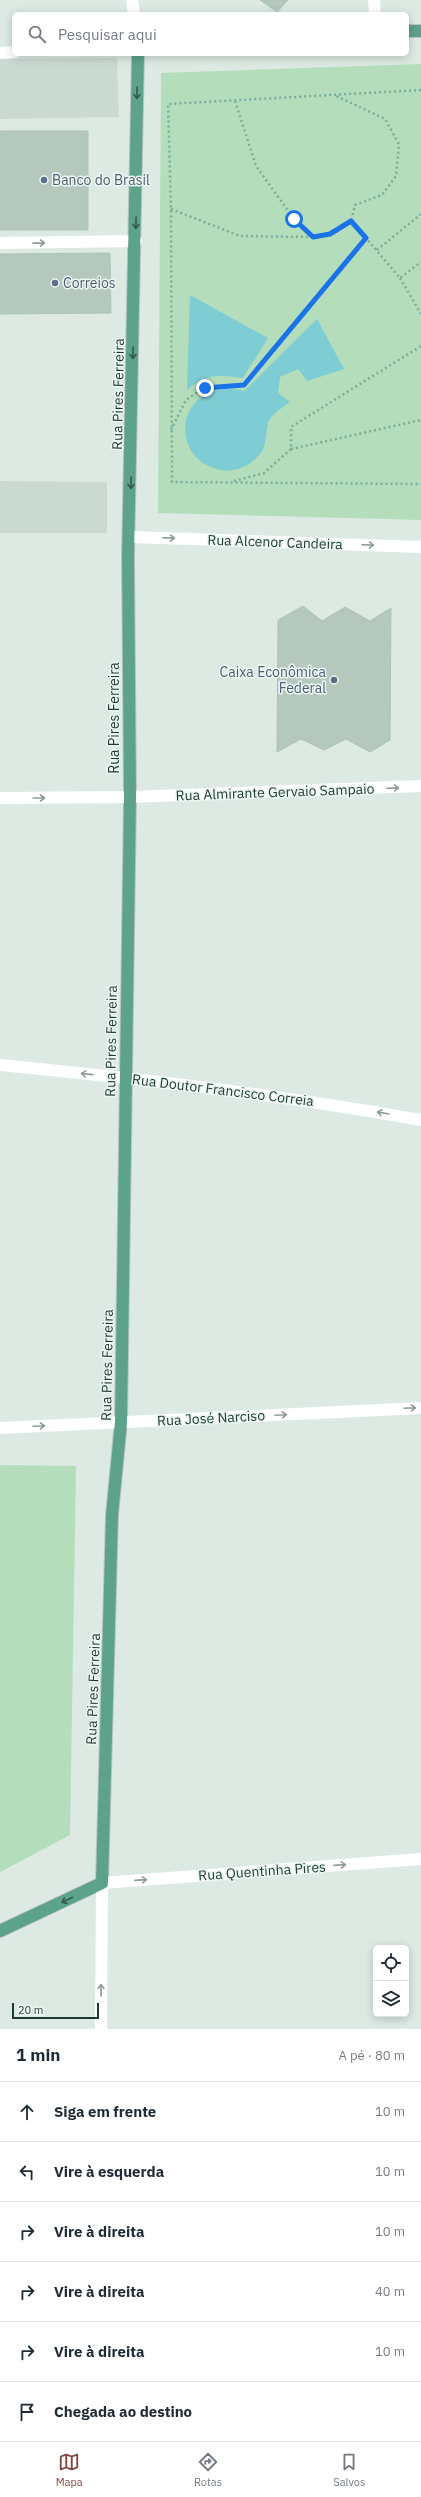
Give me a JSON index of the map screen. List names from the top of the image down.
{
  "streets": {
    "main road": ["Rua Pires Ferreira"],
    "street": [
      "Rua Alcenor Candeira",
      "Rua Almirante Gervaio Sampaio",
      "Rua Doutor Francisco Correia",
      "Rua José Narciso",
      "Rua Quentinha Pires"
    ]
  },
  "crossings": [
    ["Rua Pires Ferreira", "Rua Alcenor Candeira"],
    ["Rua Pires Ferreira", "Rua Almirante Gervaio Sampaio"],
    ["Rua Pires Ferreira", "Rua Doutor Francisco Correia"],
    ["Rua Pires Ferreira", "Rua José Narciso"],
    ["Rua Pires Ferreira", "Rua Quentinha Pires"]
  ],
  "one_way": [
    "Rua Alcenor Candeira",
    "Rua Almirante Gervaio Sampaio",
    "Rua Doutor Francisco Correia",
    "Rua José Narciso",
    "Rua Quentinha Pires"
  ],
  "places": ["Banco do Brasil", "Correios", "Caixa Econômica Federal"],
  "scale_bar": "20 m",
  "page": {
    "search": "Pesquisar aqui",
    "scale": "20 m",
    "heading": ["1 min", "A pé · 80 m"],
    "list": [
      ["Siga em frente", "10 m"],
      ["Vire à esquerda", "10 m"],
      ["Vire à direita", "10 m"],
      ["Vire à direita", "40 m"],
      ["Vire à direita", "10 m"],
      "Chegada ao destino"
    ],
    "nav": ["Mapa", "Rotas", "Salvos"]
  }
}
